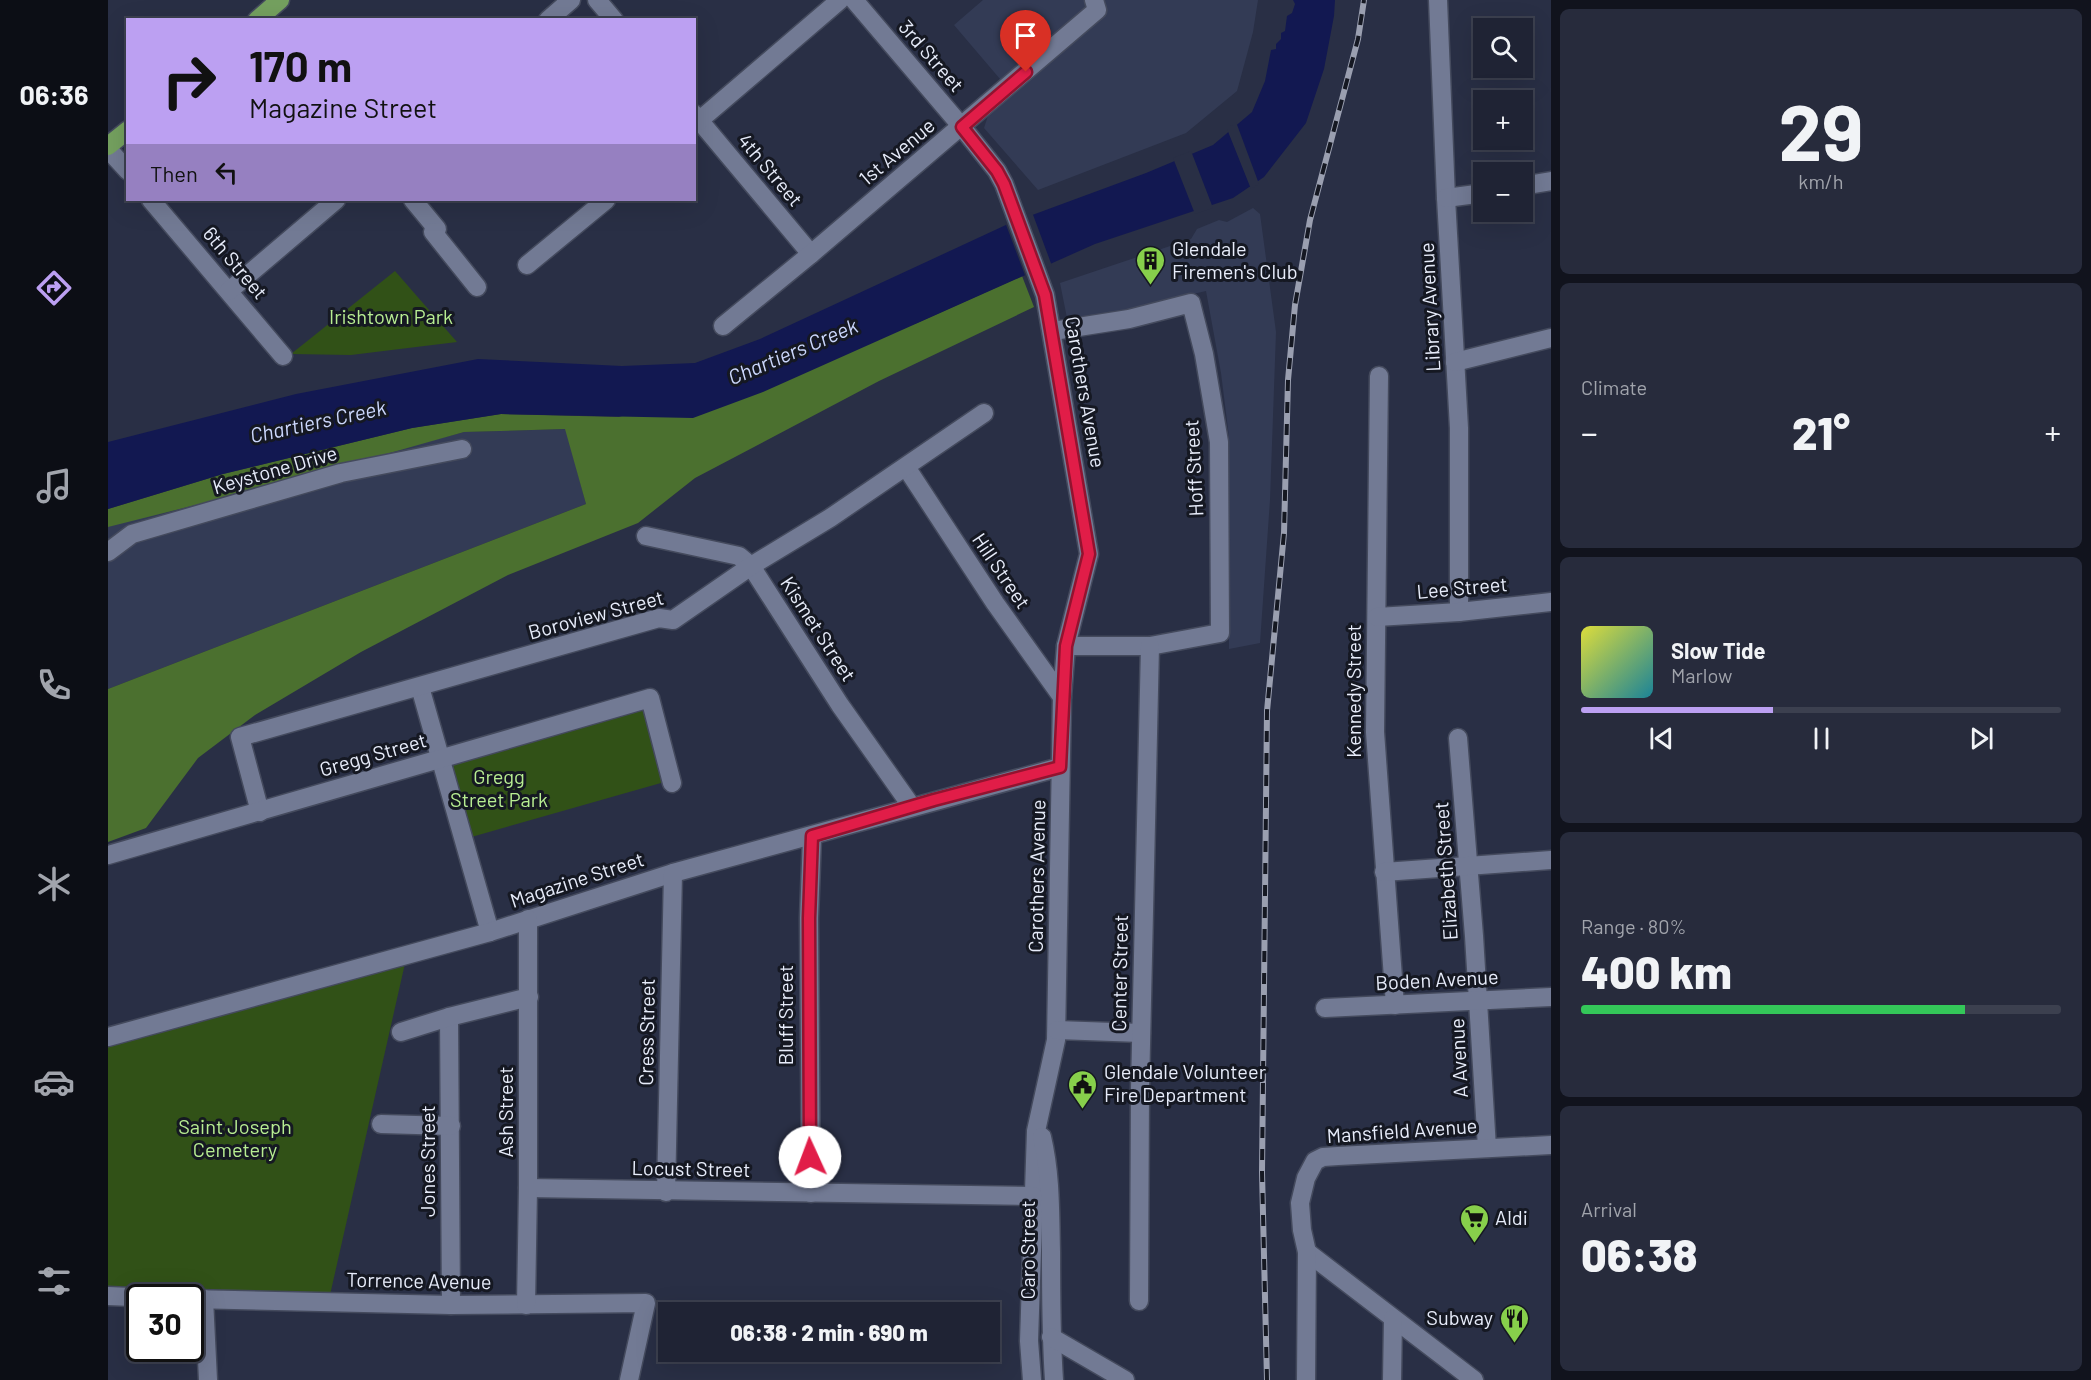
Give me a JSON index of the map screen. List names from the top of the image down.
{
  "streets": {
    "street": [
      "3rd Street",
      "1st Avenue",
      "4th Street",
      "6th Street",
      "Library Avenue",
      "Carothers Avenue",
      "Hoff Street",
      "Keystone Drive",
      "Hill Street",
      "Lee Street",
      "Boroview Street",
      "Kismet Street",
      "Kennedy Street",
      "Gregg Street",
      "Elizabeth Street",
      "Magazine Street",
      "Center Street",
      "Boden Avenue",
      "Bluff Street",
      "Cress Street",
      "A Avenue",
      "Ash Street",
      "Mansfield Avenue",
      "Jones Street",
      "Locust Street",
      "Caro Street",
      "Torrence Avenue"
    ]
  },
  "crossings": [
    ["3rd Street", "1st Avenue"],
    ["3rd Street", "Carothers Avenue"],
    ["1st Avenue", "4th Street"],
    ["Library Avenue", "Lee Street"],
    ["Carothers Avenue", "Hoff Street"],
    ["Carothers Avenue", "Hill Street"],
    ["Carothers Avenue", "Magazine Street"],
    ["Carothers Avenue", "Locust Street"],
    ["Carothers Avenue", "Caro Street"],
    ["Hoff Street", "Center Street"],
    ["Hill Street", "Boroview Street"],
    ["Lee Street", "Kennedy Street"],
    ["Boroview Street", "Kismet Street"],
    ["Boroview Street", "Gregg Street"],
    ["Kismet Street", "Magazine Street"],
    ["Kennedy Street", "Boden Avenue"],
    ["Elizabeth Street", "Boden Avenue"],
    ["Elizabeth Street", "A Avenue"],
    ["Magazine Street", "Bluff Street"],
    ["Magazine Street", "Cress Street"],
    ["Magazine Street", "Ash Street"],
    ["Boden Avenue", "A Avenue"],
    ["Bluff Street", "Locust Street"],
    ["Cress Street", "Locust Street"],
    ["A Avenue", "Mansfield Avenue"],
    ["Ash Street", "Locust Street"],
    ["Ash Street", "Torrence Avenue"],
    ["Jones Street", "Torrence Avenue"]
  ],
  "water": ["Chartiers Creek"],
  "parks": ["Irishtown Park", "Gregg Street Park", "Saint Joseph Cemetery"],
  "places": {
    "building": ["Glendale Firemen's Club"],
    "public building": ["Glendale Volunteer Fire Department"],
    "supermarket": ["Aldi"],
    "restaurant": ["Subway"]
  },
  "page": {
    "tabs": "06:36",
    "tile": [
      ["29", "km/h"],
      "Climate",
      ["Range · 80%", "400 km"],
      ["Arrival", "06:38"]
    ],
    "map_buttons": ["+", "−"],
    "turn": ["170 m", "Magazine Street"],
    "then": "Then",
    "heat": ["−", "21°", "+"],
    "song": ["Slow Tide", "Marlow"],
    "limit": "30",
    "trip": "06:38 · 2 min · 690 m"
  }
}
